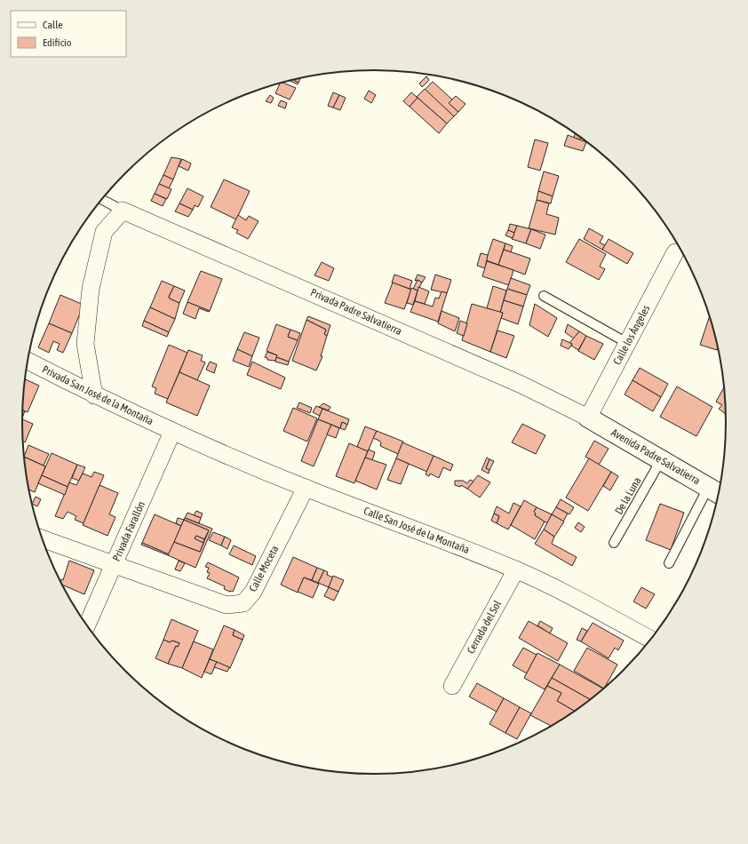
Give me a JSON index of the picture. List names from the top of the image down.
{
  "streets": {
    "street": [
      "Privada Padre Salvatierra",
      "Calle los Ángeles",
      "Privada San José de la Montaña",
      "Avenida Padre Salvatierra",
      "Calle San José de la Montaña",
      "Privada Farallón",
      "Calle Moceta",
      "Cerrada del Sol"
    ],
    "lane": ["De la Luna"]
  },
  "crossings": [
    ["Privada Padre Salvatierra", "Calle los Ángeles"],
    ["Privada Padre Salvatierra", "Avenida Padre Salvatierra"],
    ["Calle los Ángeles", "Avenida Padre Salvatierra"],
    ["Privada San José de la Montaña", "Calle San José de la Montaña"],
    ["Privada San José de la Montaña", "Privada Farallón"],
    ["Avenida Padre Salvatierra", "De la Luna"],
    ["Calle San José de la Montaña", "Privada Farallón"],
    ["Calle San José de la Montaña", "Calle Moceta"],
    ["Calle San José de la Montaña", "Cerrada del Sol"],
    ["Privada Farallón", "Calle Moceta"]
  ],
  "legend": ["Calle", "Edificio"]
}
